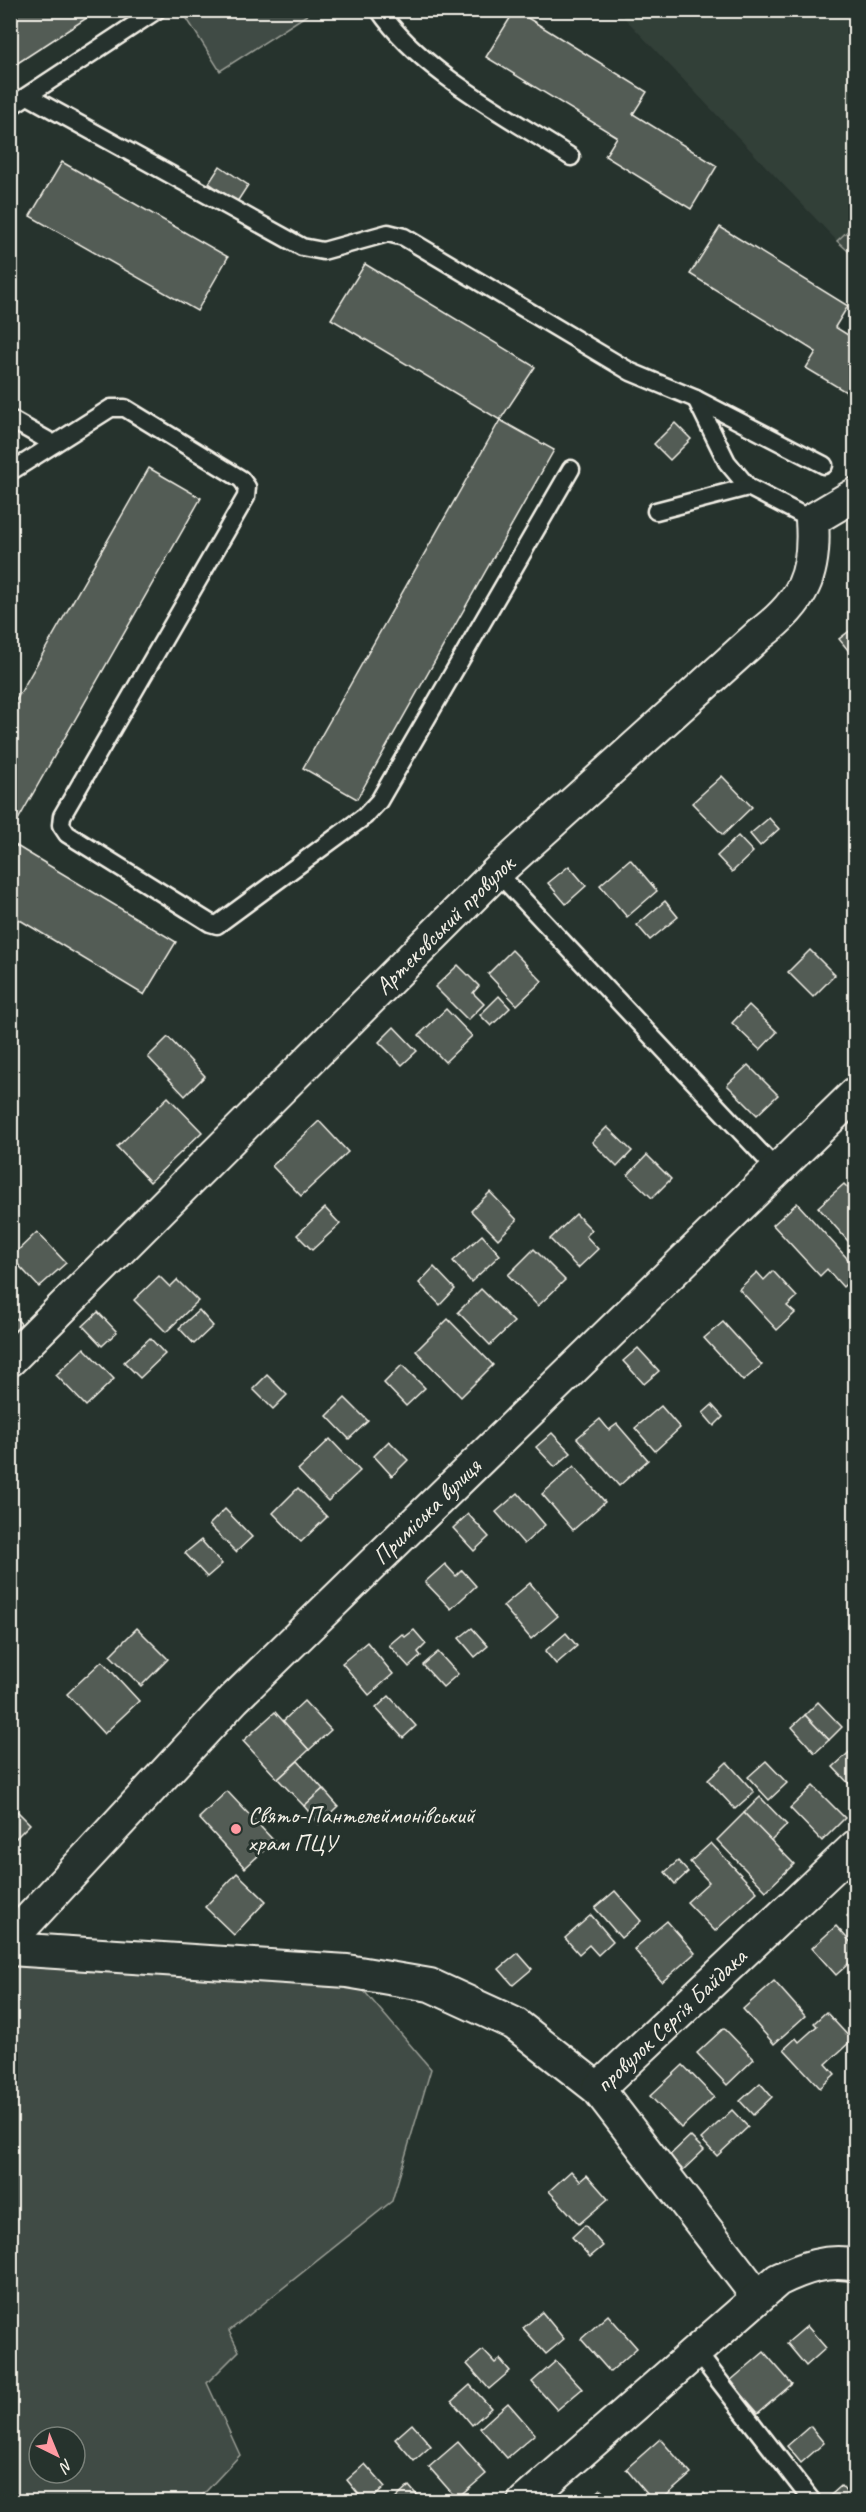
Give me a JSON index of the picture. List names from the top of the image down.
{
  "streets": {
    "street": ["Артековський провулок", "Приміська вулиця", "провулок Сергія Байдака"]
  },
  "places": ["Свято-Пантелеймонівський храм ПЦУ"],
  "north": "bottom right"
}
